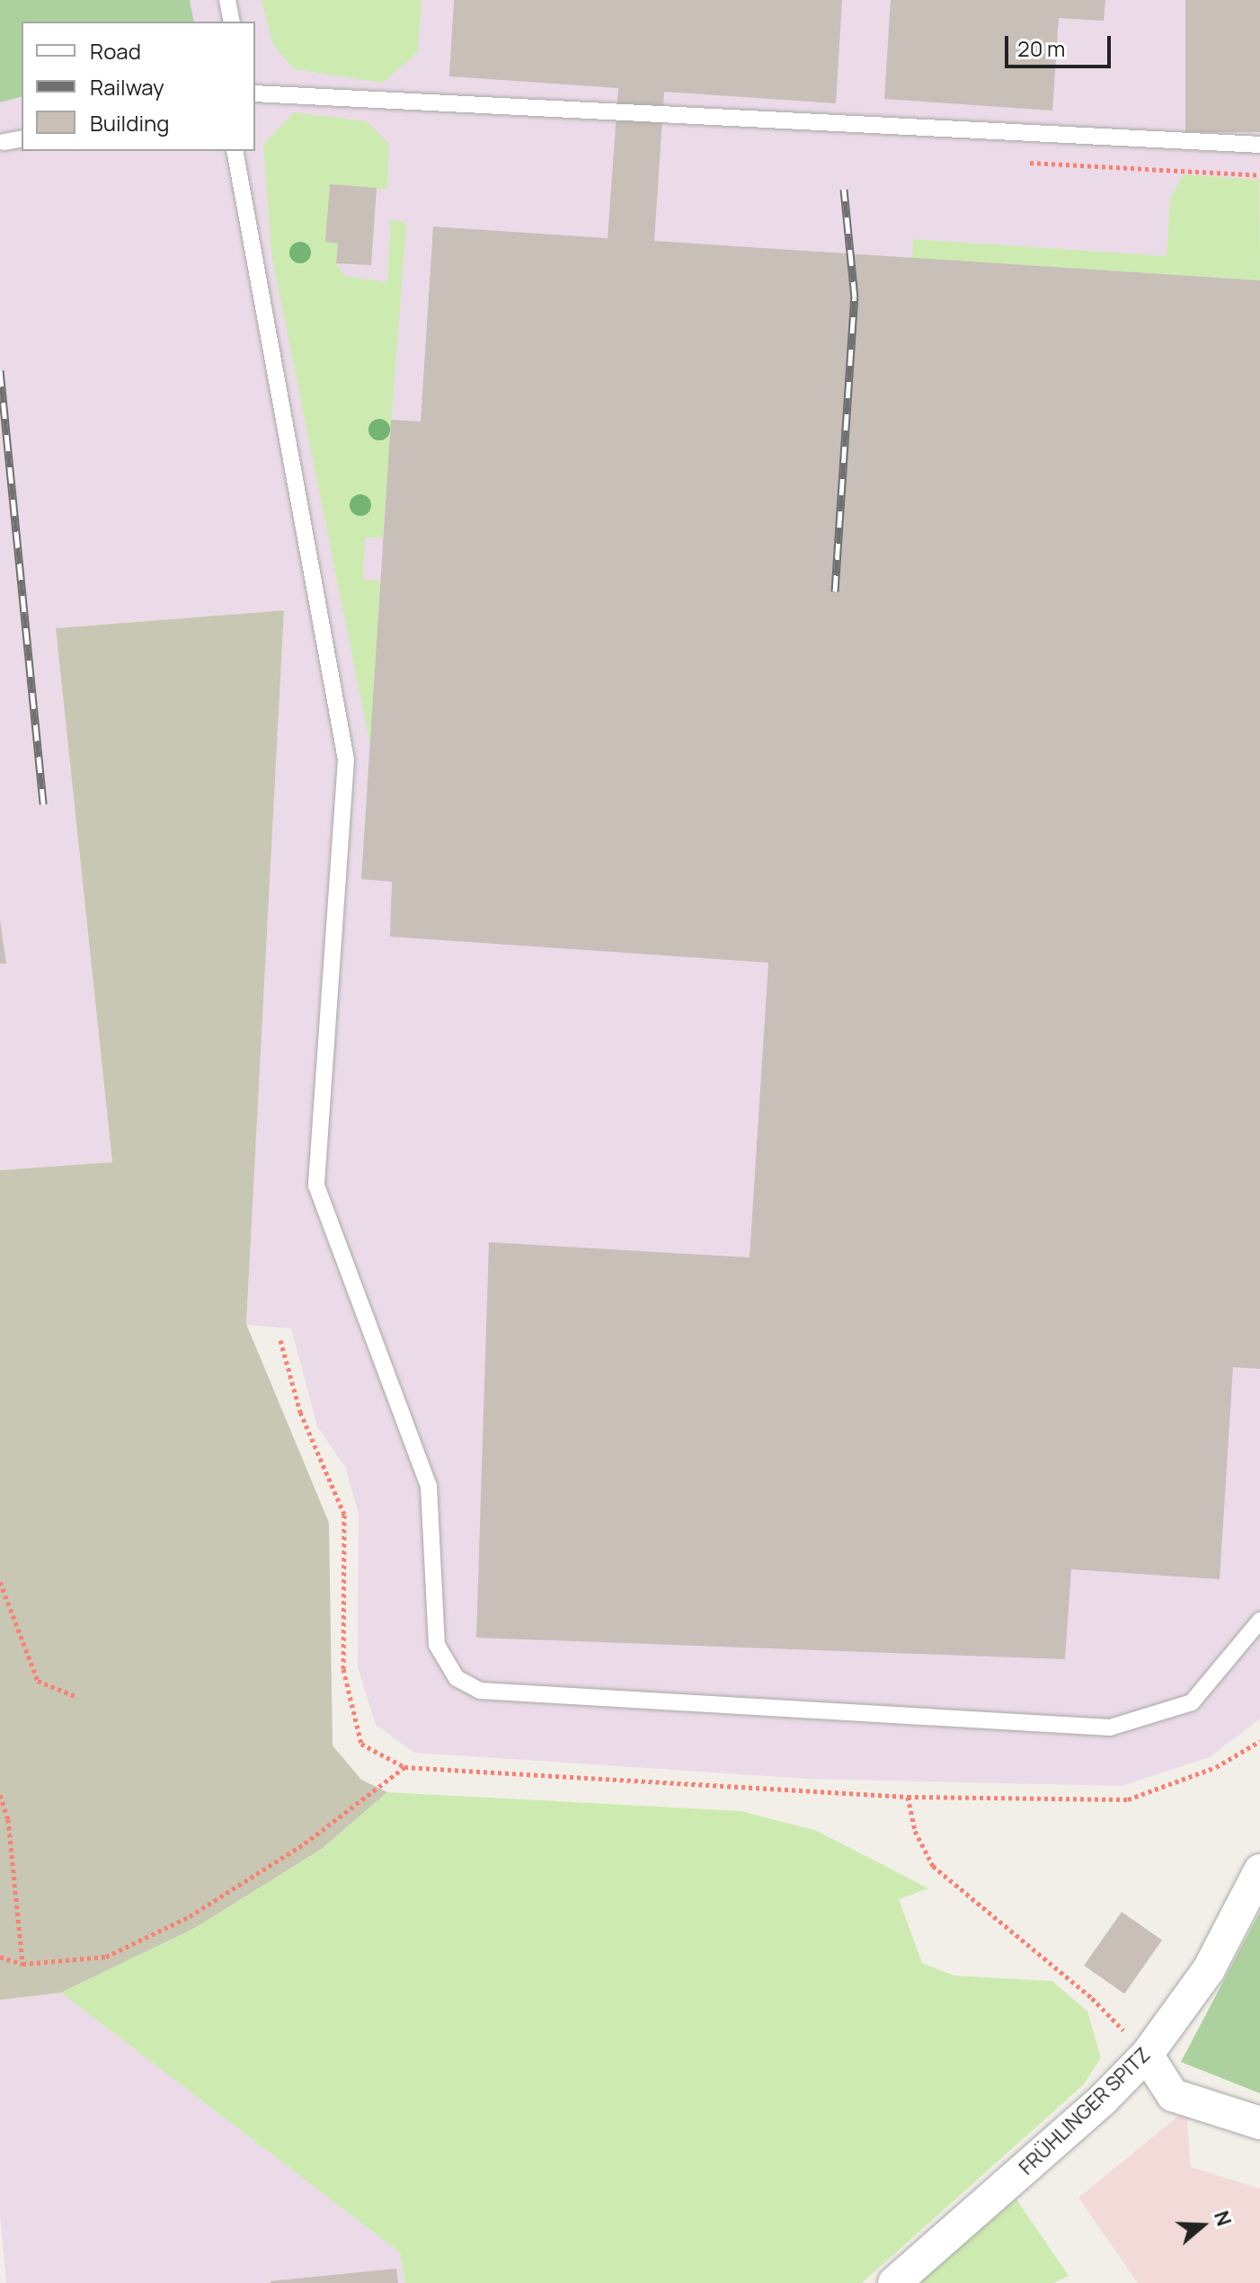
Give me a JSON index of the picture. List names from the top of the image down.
{
  "streets": {
    "street": ["FRÜHLINGER SPITZ"]
  },
  "legend": ["Road", "Railway", "Building"],
  "scale_bar": "20 m",
  "north": "right"
}
